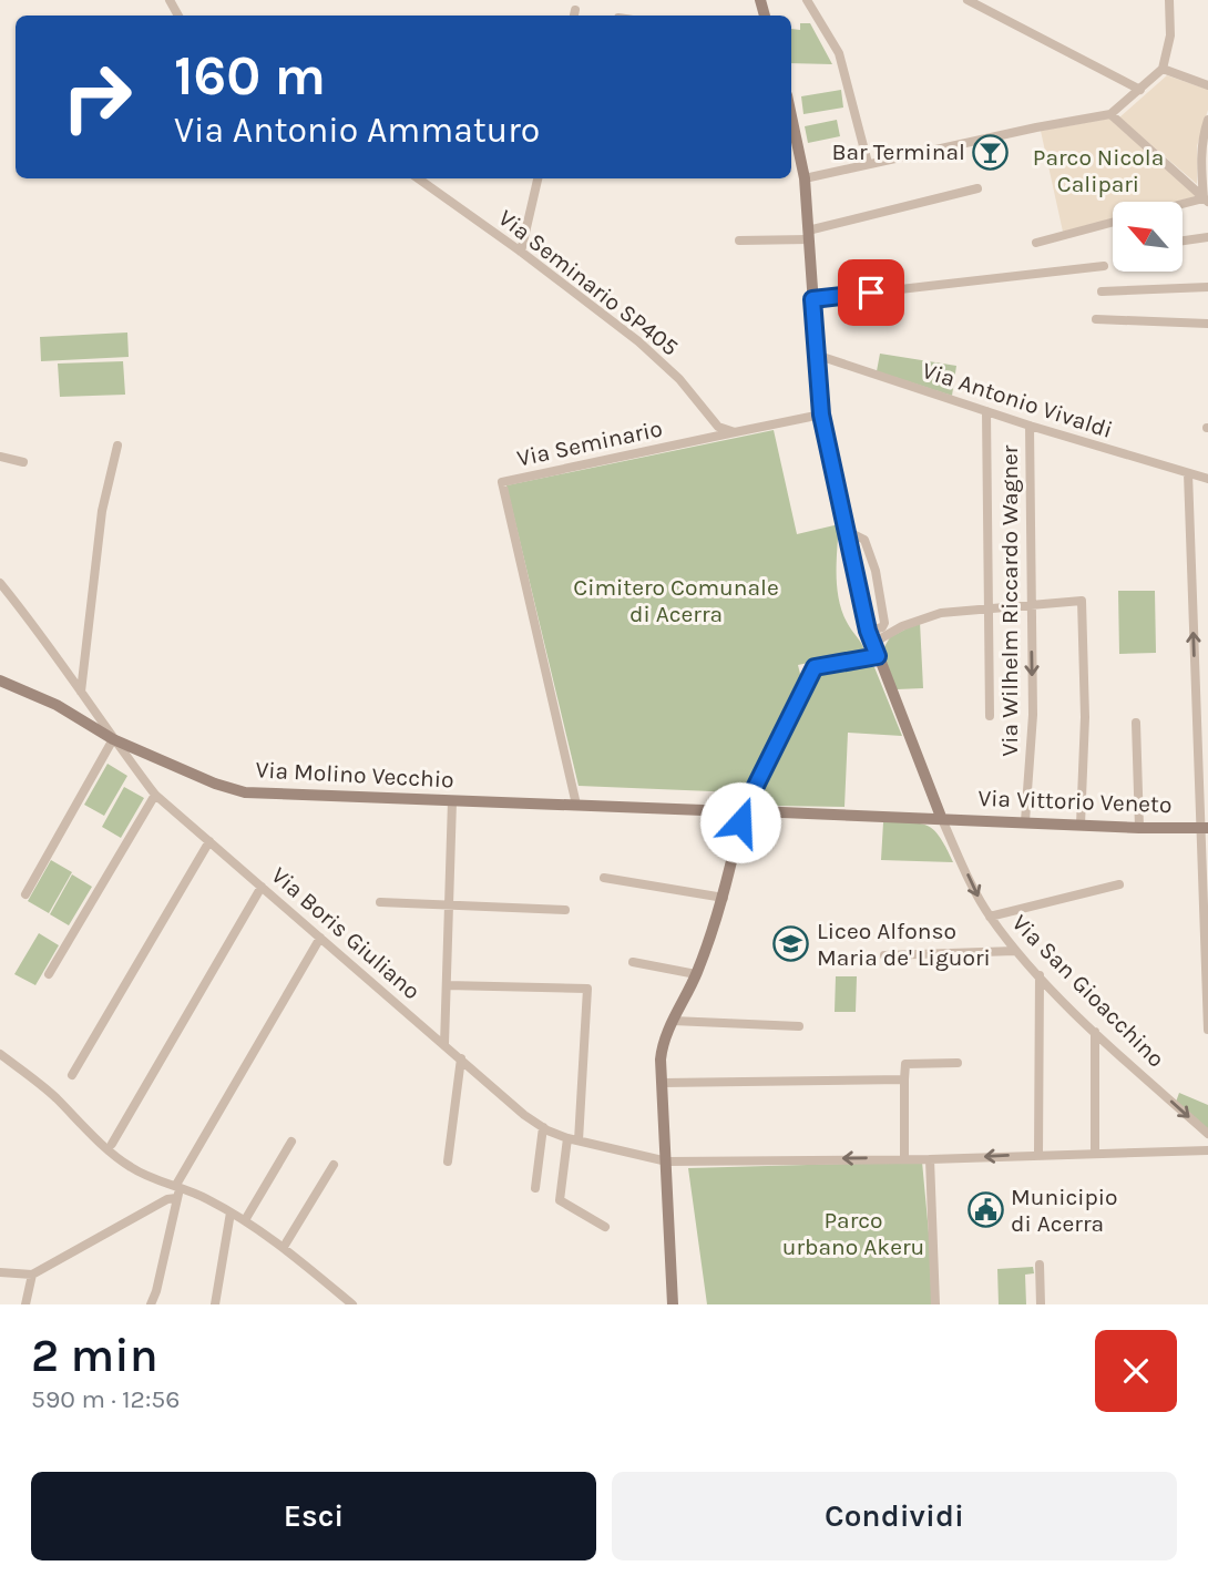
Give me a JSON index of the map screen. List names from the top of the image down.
{
  "streets": {
    "street": [
      "Via Seminario SP405",
      "Via Antonio Vivaldi",
      "Via Seminario",
      "Via Wilhelm Riccardo Wagner",
      "Via Molino Vecchio",
      "Via Vittorio Veneto",
      "Via Boris Giuliano",
      "Via San Gioacchino"
    ]
  },
  "crossings": [
    ["Via Seminario SP405", "Via Seminario"],
    ["Via Antonio Vivaldi", "Via Wilhelm Riccardo Wagner"],
    ["Via Seminario", "Via Molino Vecchio"],
    ["Via Wilhelm Riccardo Wagner", "Via Vittorio Veneto"],
    ["Via Molino Vecchio", "Via Boris Giuliano"],
    ["Via Vittorio Veneto", "Via San Gioacchino"]
  ],
  "one_way": ["Via San Gioacchino"],
  "parks": ["Parco Nicola Calipari", "Cimitero Comunale di Acerra", "Parco urbano Akeru"],
  "places": {
    "bar": ["Bar Terminal"],
    "school or university": ["Liceo Alfonso Maria de' Liguori"],
    "public building": ["Municipio di Acerra"]
  },
  "north": "top left",
  "page": {
    "turn": ["160 m", "Via Antonio Ammaturo"],
    "heading": ["2 min", "590 m · 12:56"],
    "buttons": ["Esci", "Condividi"]
  }
}
